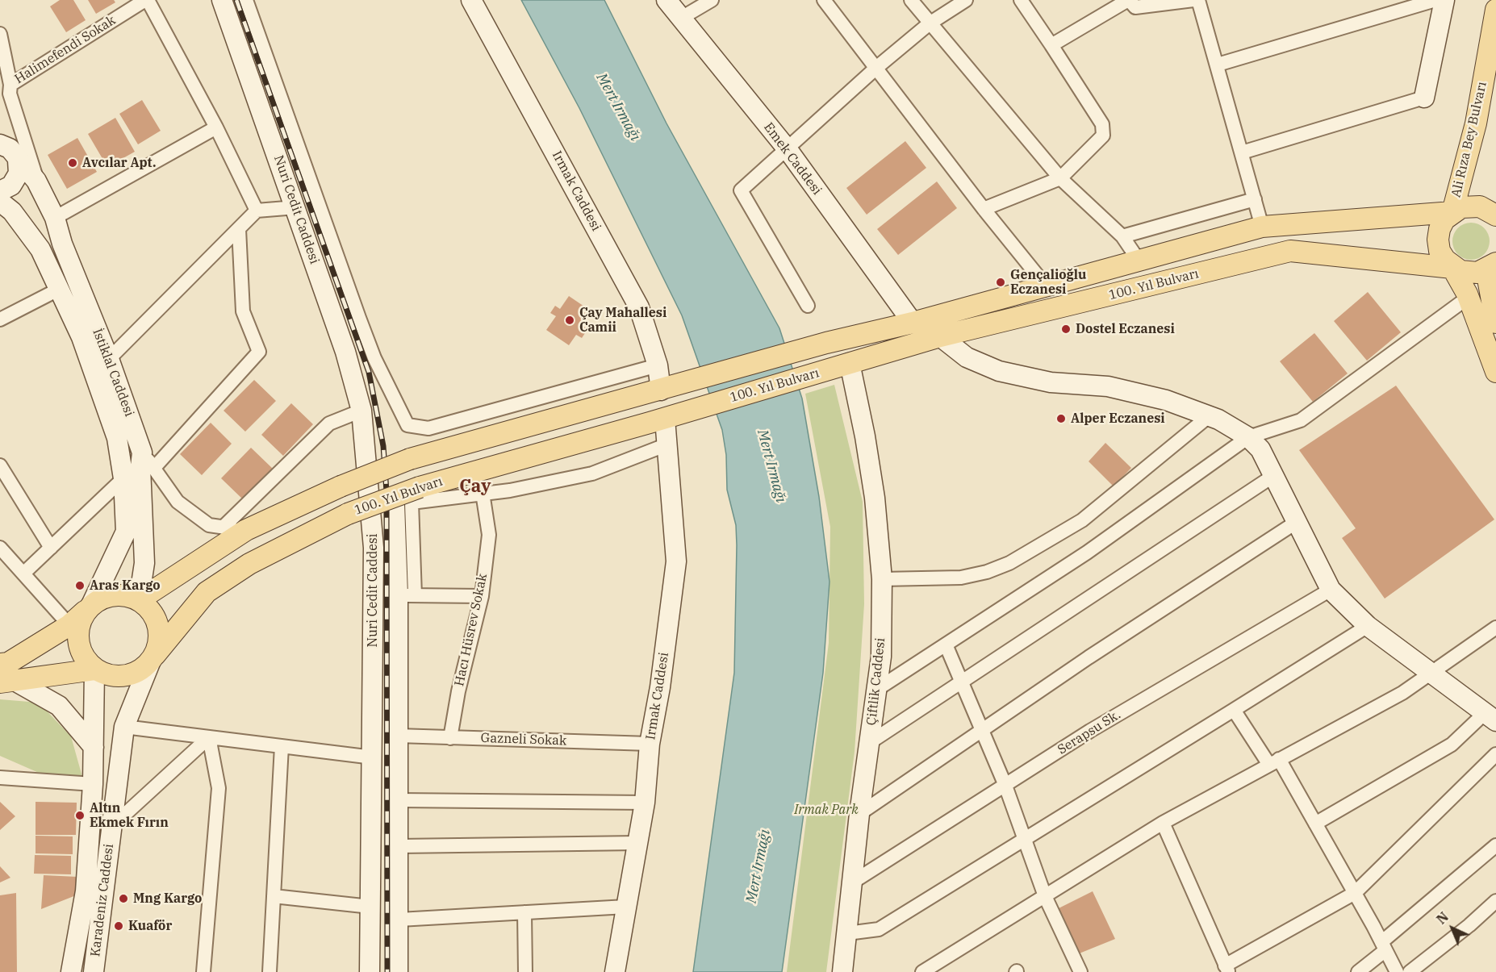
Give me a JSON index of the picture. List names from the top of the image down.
{
  "streets": {
    "main road": [
      "Ali Rıza Bey Bulvarı",
      "Emek Caddesi",
      "Irmak Caddesi",
      "Nuri Cedit Caddesi",
      "100. Yıl Bulvarı",
      "İstiklal Caddesi",
      "Çiftlik Caddesi",
      "Karadeniz Caddesi"
    ],
    "street": [
      "Halimefendi Sokak",
      "Hacı Hüsrev Sokak",
      "Serapsu Sk.",
      "Gazneli Sokak"
    ]
  },
  "crossings": [
    ["Ali Rıza Bey Bulvarı", "100. Yıl Bulvarı"],
    ["Emek Caddesi", "100. Yıl Bulvarı"],
    ["Irmak Caddesi", "Nuri Cedit Caddesi"],
    ["Irmak Caddesi", "100. Yıl Bulvarı"],
    ["Irmak Caddesi", "Gazneli Sokak"],
    ["Nuri Cedit Caddesi", "Gazneli Sokak"],
    ["100. Yıl Bulvarı", "İstiklal Caddesi"],
    ["100. Yıl Bulvarı", "Çiftlik Caddesi"],
    ["100. Yıl Bulvarı", "Karadeniz Caddesi"],
    ["İstiklal Caddesi", "Karadeniz Caddesi"],
    ["Hacı Hüsrev Sokak", "Gazneli Sokak"],
    ["Çiftlik Caddesi", "Serapsu Sk."]
  ],
  "districts": ["Çay"],
  "water": ["Mert Irmağı"],
  "parks": ["Irmak Park"],
  "places": [
    "Avcılar Apt.",
    "Gençalioğlu Eczanesi",
    "Çay Mahallesi Camii",
    "Dostel Eczanesi",
    "Alper Eczanesi",
    "Aras Kargo",
    "Altın Ekmek Fırın",
    "Mng Kargo",
    "Kuaför"
  ],
  "north": "top left"
}
